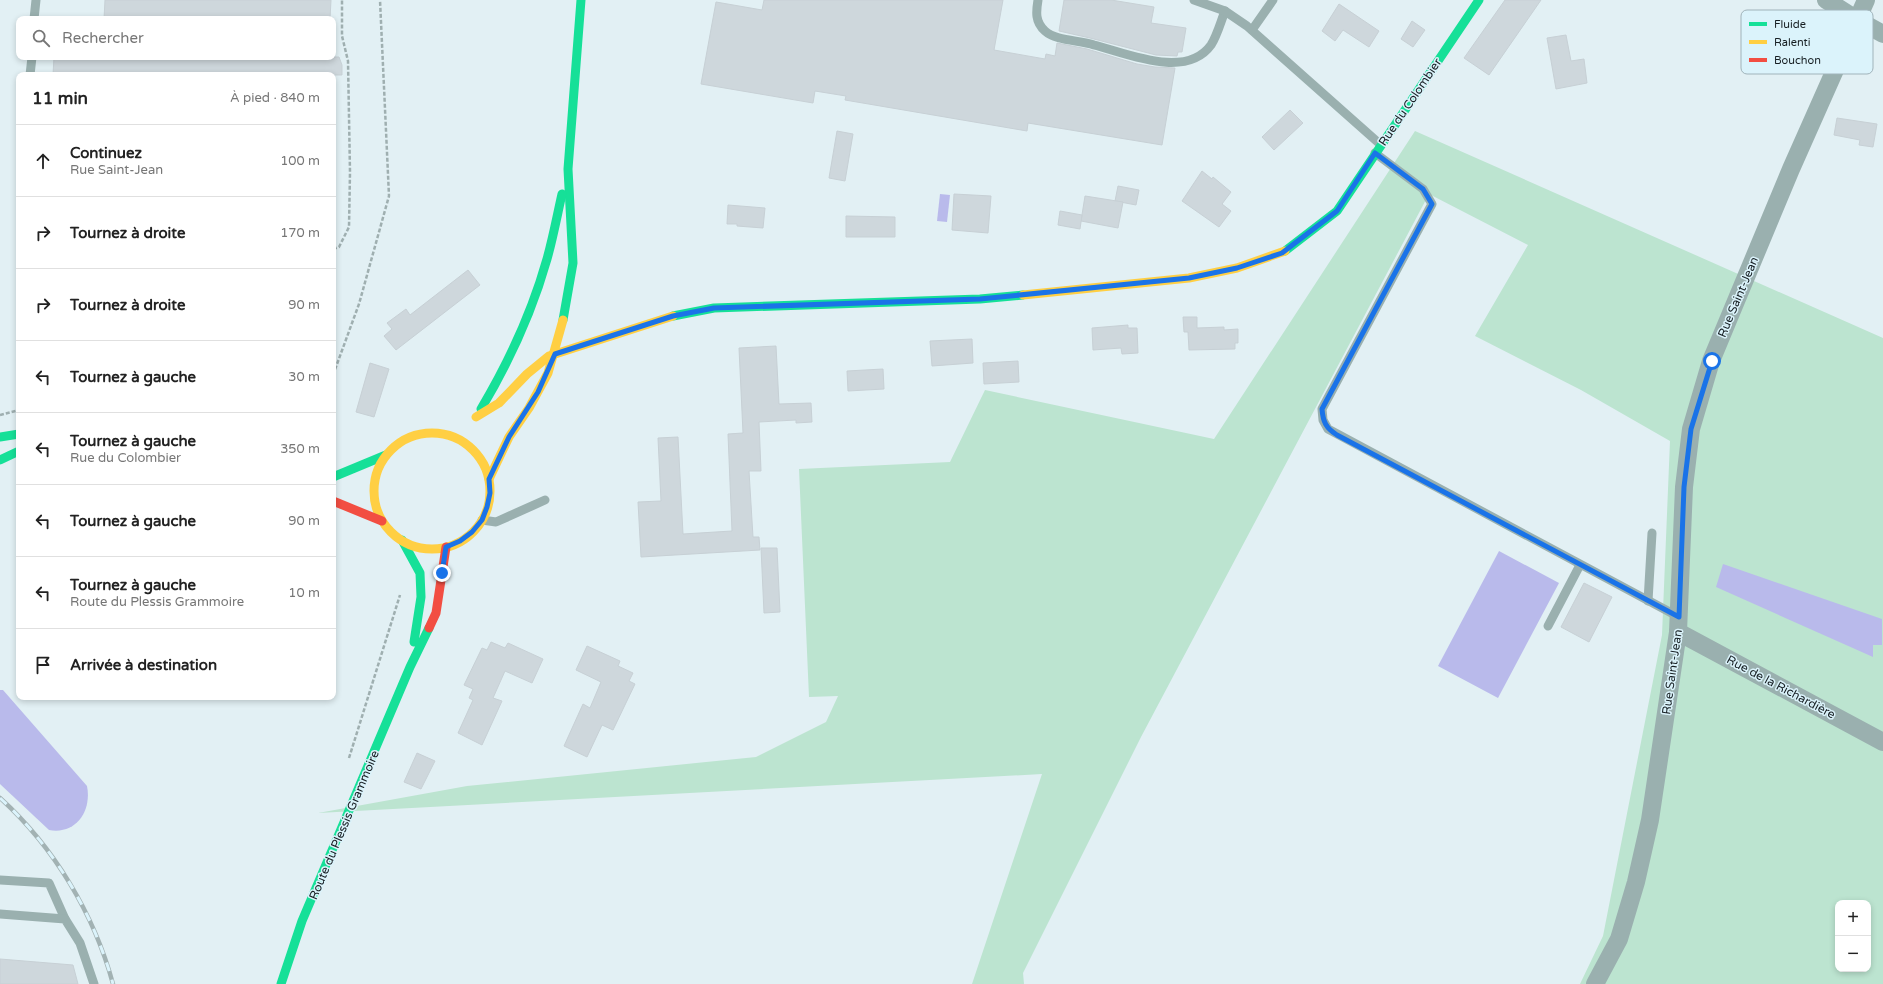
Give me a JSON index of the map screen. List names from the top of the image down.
{
  "streets": {
    "street": [
      "Rue du Colombier",
      "Rue Saint-Jean",
      "Rue de la Richardière",
      "Route du Plessis Grammoire"
    ]
  },
  "crossings": [
    ["Rue Saint-Jean", "Rue de la Richardière"]
  ],
  "legend": ["Fluide", "Ralenti", "Bouchon"],
  "page": {
    "search": "Rechercher",
    "heading": ["11 min", "À pied · 840 m"],
    "list": [
      ["Continuez", "Rue Saint-Jean", "100 m"],
      ["Tournez à droite", "170 m"],
      ["Tournez à droite", "90 m"],
      ["Tournez à gauche", "30 m"],
      ["Tournez à gauche", "Rue du Colombier", "350 m"],
      ["Tournez à gauche", "90 m"],
      ["Tournez à gauche", "Route du Plessis Grammoire", "10 m"],
      "Arrivée à destination"
    ],
    "map_buttons": ["+", "−"]
  }
}
